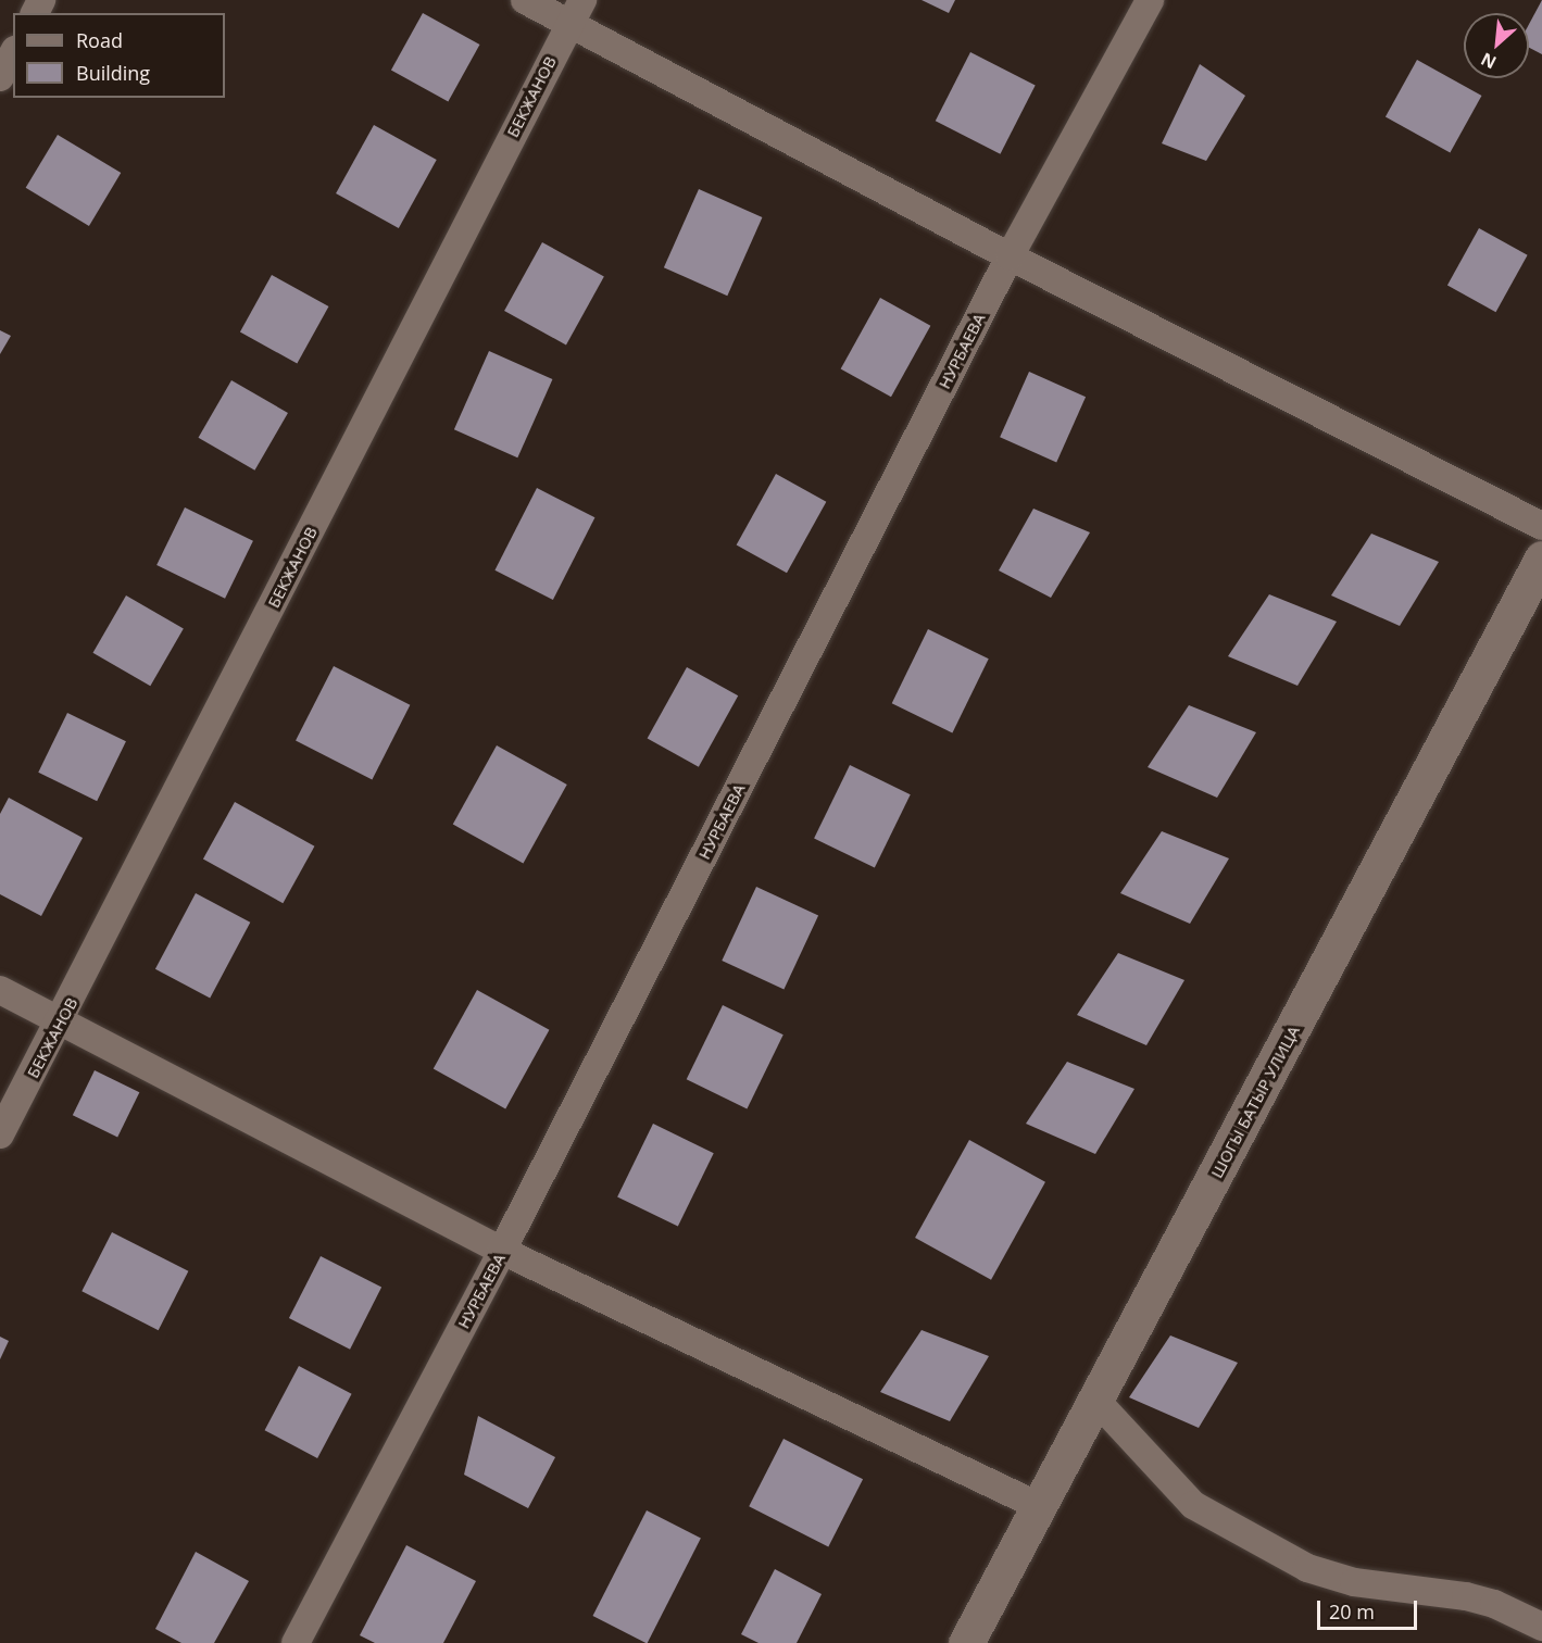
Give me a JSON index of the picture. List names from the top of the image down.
{
  "streets": {
    "street": ["БЕКЖАНОВ", "НУРБАЕВА", "ШОГЫ БАТЫР УЛИЦА"]
  },
  "legend": ["Road", "Building"],
  "scale_bar": "20 m",
  "north": "bottom left"
}
